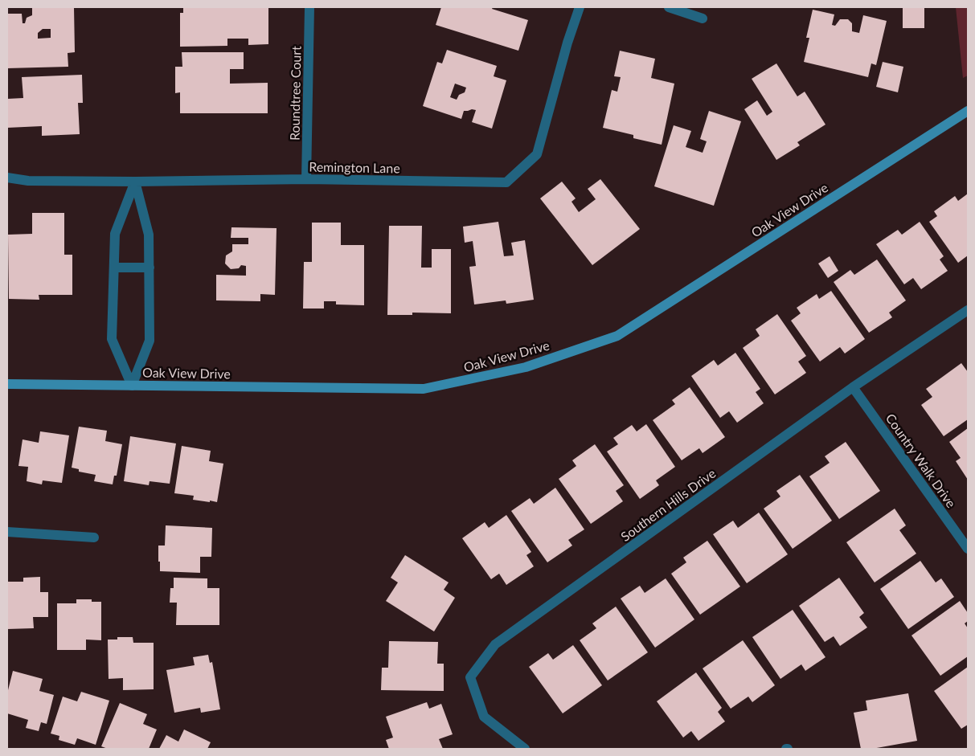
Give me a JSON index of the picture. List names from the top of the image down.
{
  "streets": {
    "street": [
      "Roundtree Court",
      "Remington Lane",
      "Oak View Drive",
      "Country Walk Drive",
      "Southern Hills Drive"
    ]
  },
  "crossings": [
    ["Roundtree Court", "Remington Lane"],
    ["Country Walk Drive", "Southern Hills Drive"]
  ]
}
